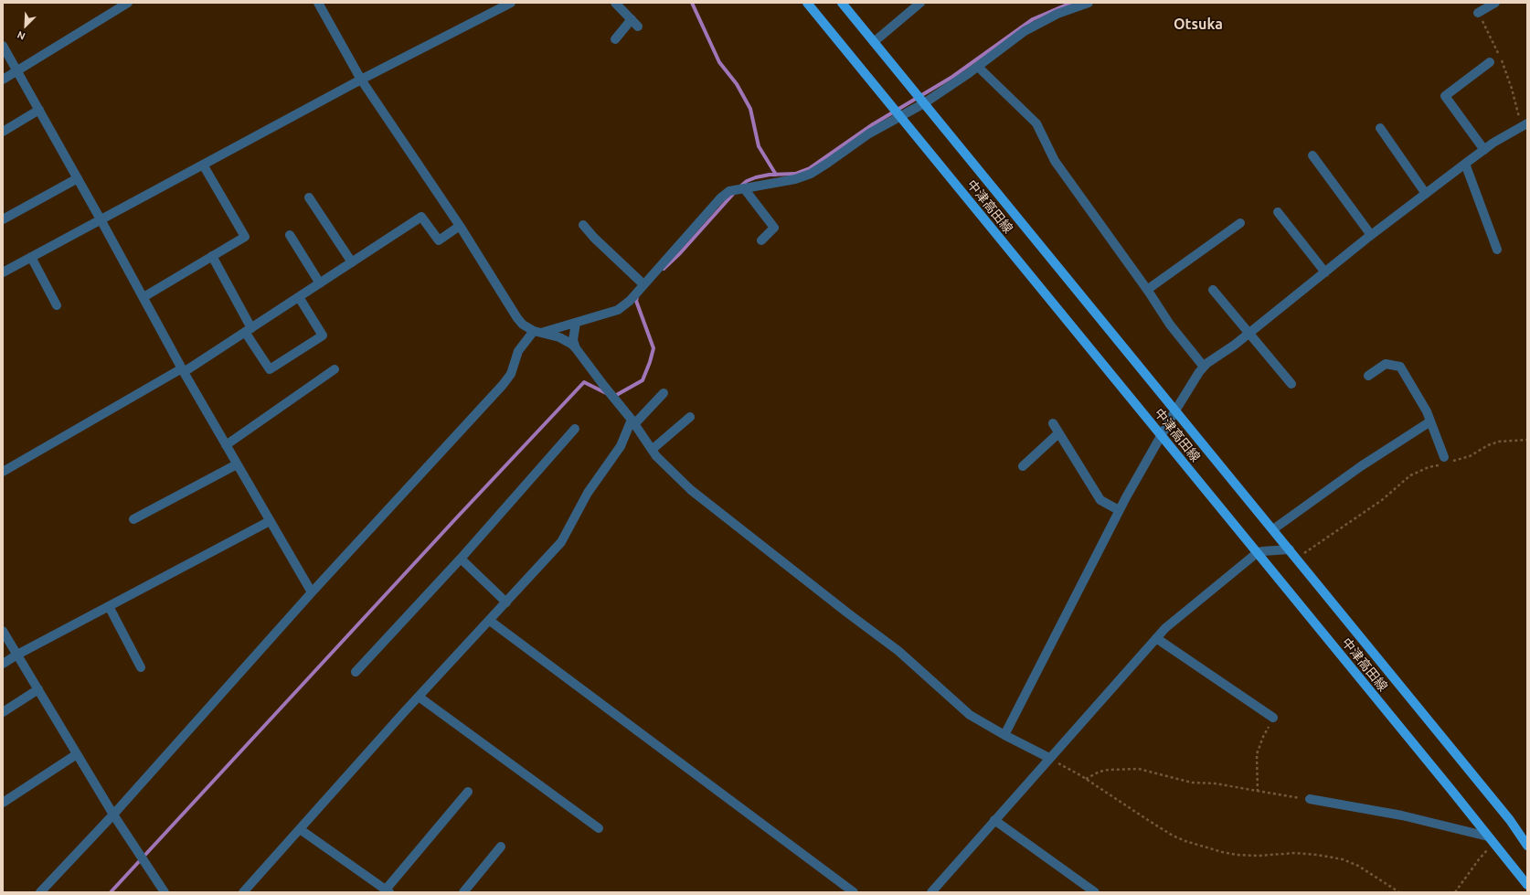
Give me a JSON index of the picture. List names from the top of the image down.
{
  "streets": {
    "main road": ["中津高田線"]
  },
  "districts": ["Otsuka"],
  "north": "bottom left"
}
